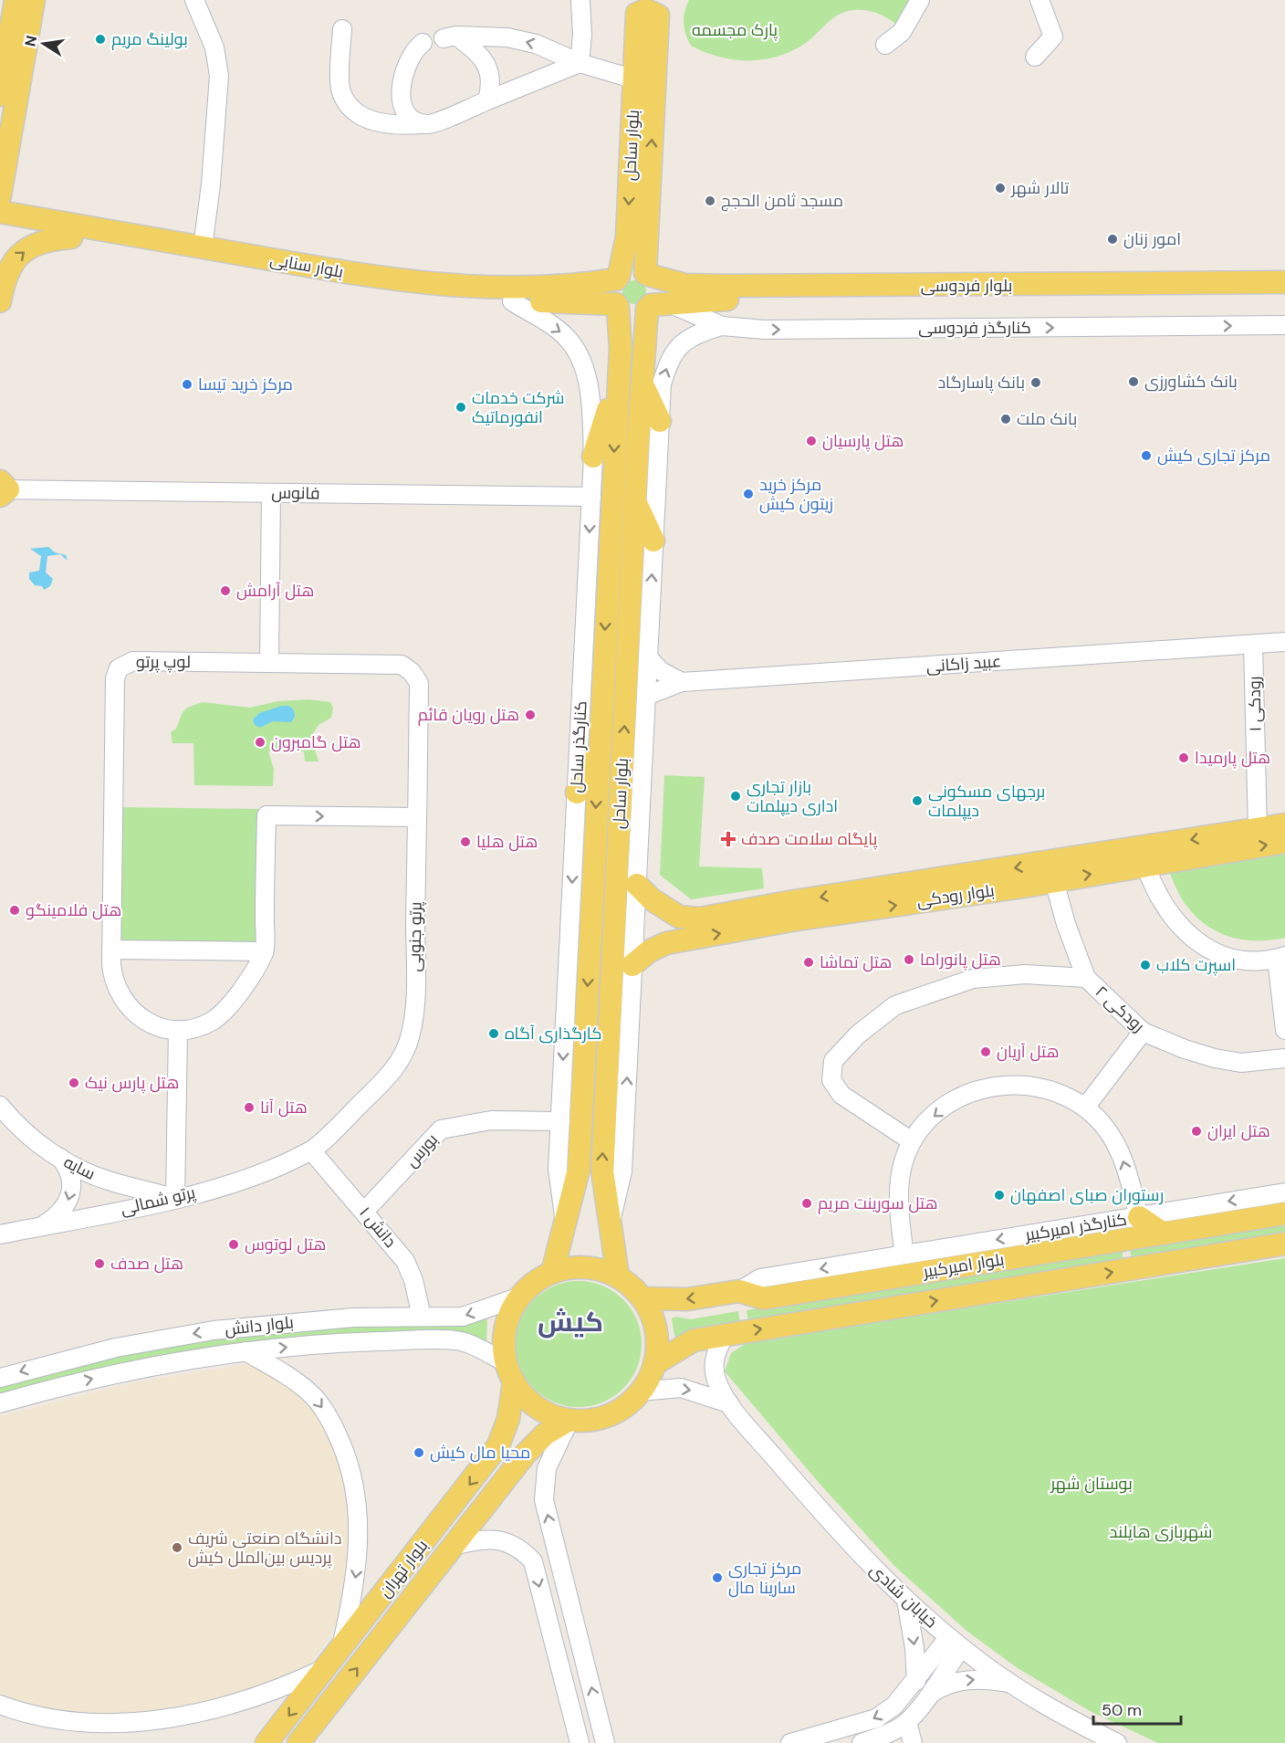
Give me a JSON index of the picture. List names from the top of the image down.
{
  "streets": {
    "main road": [
      "بلوار ساحل",
      "بلوار سنایی",
      "بلوار فردوسی",
      "بلوار رودکی",
      "بلوار امیرکبیر",
      "بلوار تهران"
    ],
    "street": [
      "کنارگذر فردوسی",
      "فانوس",
      "لوپ پرتو",
      "عبید زاکانی",
      "رودکی ۱",
      "کنارگذر ساحل",
      "پرتو جنوبی",
      "رودکی ۲",
      "بورس",
      "سایه",
      "پرتو شمالی",
      "دانش ۱",
      "کنارگذر امیرکبیر",
      "بلوار دانش",
      "خیابان شادی"
    ]
  },
  "crossings": [
    ["بلوار ساحل", "بلوار سنایی"],
    ["بلوار ساحل", "بلوار فردوسی"],
    ["بلوار ساحل", "کنارگذر فردوسی"],
    ["بلوار ساحل", "کنارگذر ساحل"],
    ["بلوار ساحل", "بلوار امیرکبیر"],
    ["بلوار ساحل", "بلوار دانش"],
    ["بلوار ساحل", "بلوار تهران"],
    ["بلوار سنایی", "بلوار فردوسی"],
    ["بلوار سنایی", "کنارگذر فردوسی"],
    ["بلوار سنایی", "کنارگذر ساحل"],
    ["بلوار فردوسی", "کنارگذر فردوسی"],
    ["فانوس", "کنارگذر ساحل"],
    ["لوپ پرتو", "پرتو جنوبی"],
    ["عبید زاکانی", "رودکی ۱"],
    ["رودکی ۱", "بلوار رودکی"],
    ["کنارگذر ساحل", "بورس"],
    ["بلوار رودکی", "رودکی ۲"],
    ["پرتو جنوبی", "پرتو شمالی"],
    ["پرتو جنوبی", "دانش ۱"],
    ["بورس", "دانش ۱"],
    ["سایه", "پرتو شمالی"],
    ["پرتو شمالی", "دانش ۱"],
    ["دانش ۱", "بلوار دانش"],
    ["کنارگذر امیرکبیر", "بلوار امیرکبیر"],
    ["بلوار امیرکبیر", "بلوار دانش"],
    ["بلوار امیرکبیر", "بلوار تهران"],
    ["بلوار امیرکبیر", "خیابان شادی"],
    ["بلوار دانش", "بلوار تهران"]
  ],
  "one_way": ["کنارگذر فردوسی", "کنارگذر امیرکبیر"],
  "districts": ["كيش"],
  "parks": ["پارک مجسمه", "بوستان شهر", "شهربازی هایلند"],
  "places": {
    "other": [
      "بولینگ مریم",
      "تالار شهر",
      "مسجد ثامن الحجج",
      "امور زنان",
      "بانک کشاورزی",
      "بانک پاسارگاد",
      "مرکز خرید تیسا",
      "شرکت خدمات انفورماتیک",
      "بانک ملت",
      "هتل پارسیان",
      "مرکز تجاری کیش",
      "مرکز خرید زیتون کیش",
      "هتل آرامش",
      "هتل رویان قائم",
      "هتل گامبرون",
      "هتل پارمیدا",
      "بازار تجاری اداری دیپلمات",
      "برجهای مسکونی دیپلمات",
      "هتل هلیا",
      "هتل فلامینگو",
      "هتل پانوراما",
      "هتل تماشا",
      "اسپرت کلاب",
      "کارگذاری آگاه",
      "هتل آریان",
      "هتل پارس نیک",
      "هتل آنا",
      "هتل ایران",
      "رستوران صبای اصفهان",
      "هتل سورینت مريم",
      "هتل لوتوس",
      "هتل صدف",
      "محیا مال کیش",
      "دانشگاه صنعتی شریف پردیس بین‌الملل کیش",
      "مرکز تجاری سارینا مال"
    ],
    "health": ["پایگاه سلامت صدف"]
  },
  "scale_bar": "50 m",
  "north": "left"
}
